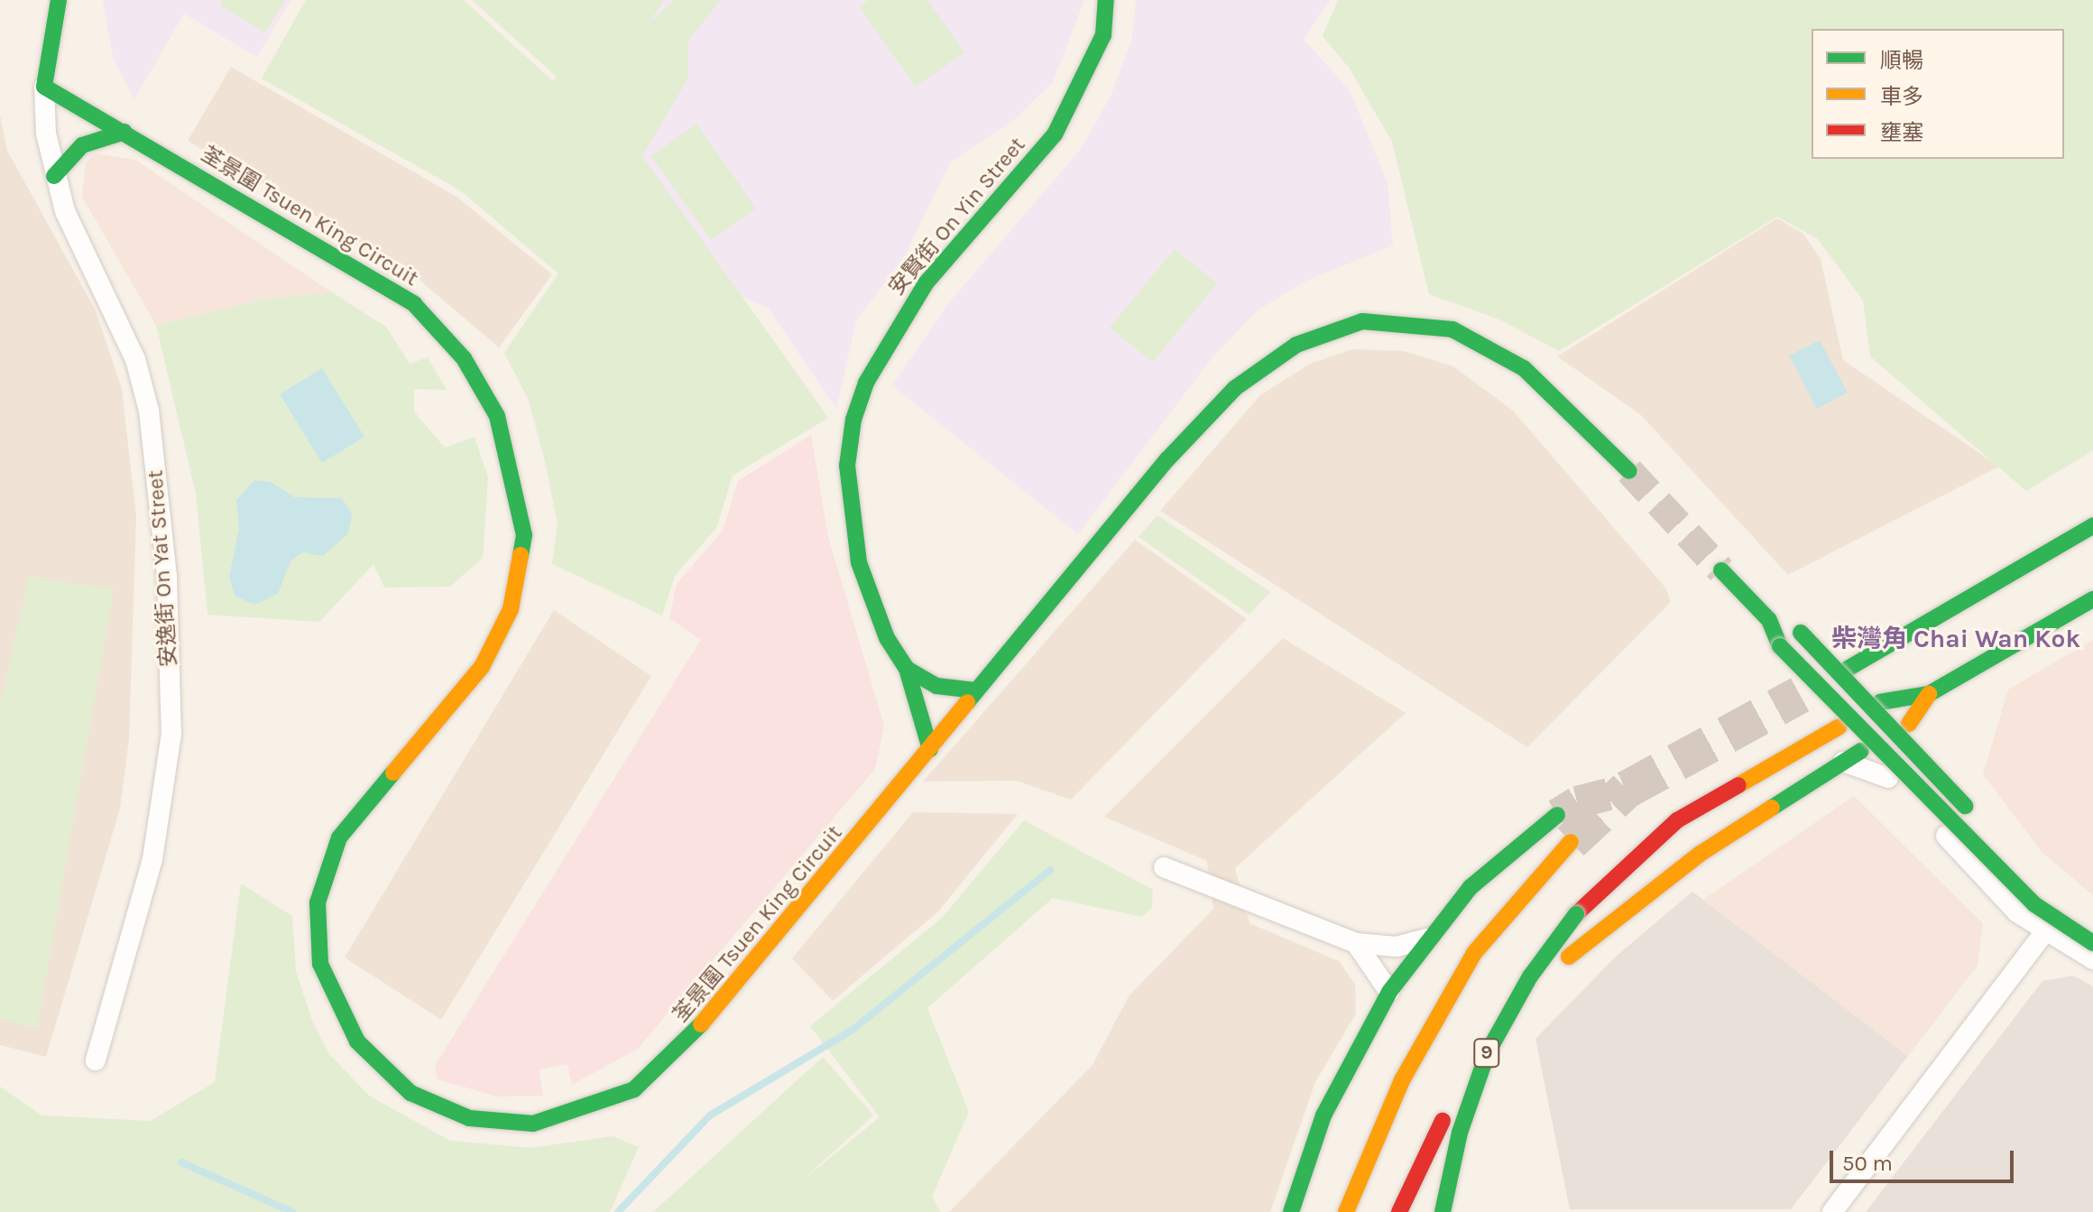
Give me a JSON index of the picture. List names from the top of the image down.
{
  "streets": {
    "main road": ["荃景圍 Tsuen King Circuit", "安賢街 On Yin Street", "9"],
    "street": ["安逸街 On Yat Street"]
  },
  "crossings": [
    ["荃景圍 Tsuen King Circuit", "安逸街 On Yat Street"]
  ],
  "districts": ["柴灣角 Chai Wan Kok"],
  "legend": ["順暢", "車多", "壅塞"],
  "scale_bar": "50 m"
}
